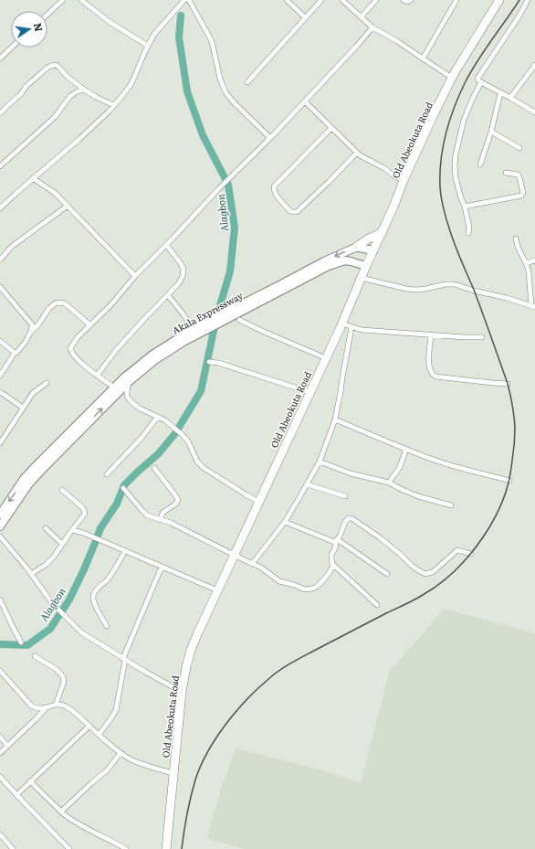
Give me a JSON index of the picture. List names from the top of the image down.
{
  "streets": {
    "highway": ["Old Abeokuta Road"],
    "main road": ["Akala Expressway"]
  },
  "crossings": [
    ["Old Abeokuta Road", "Akala Expressway"]
  ],
  "water": ["Alagbon"],
  "north": "right"
}
